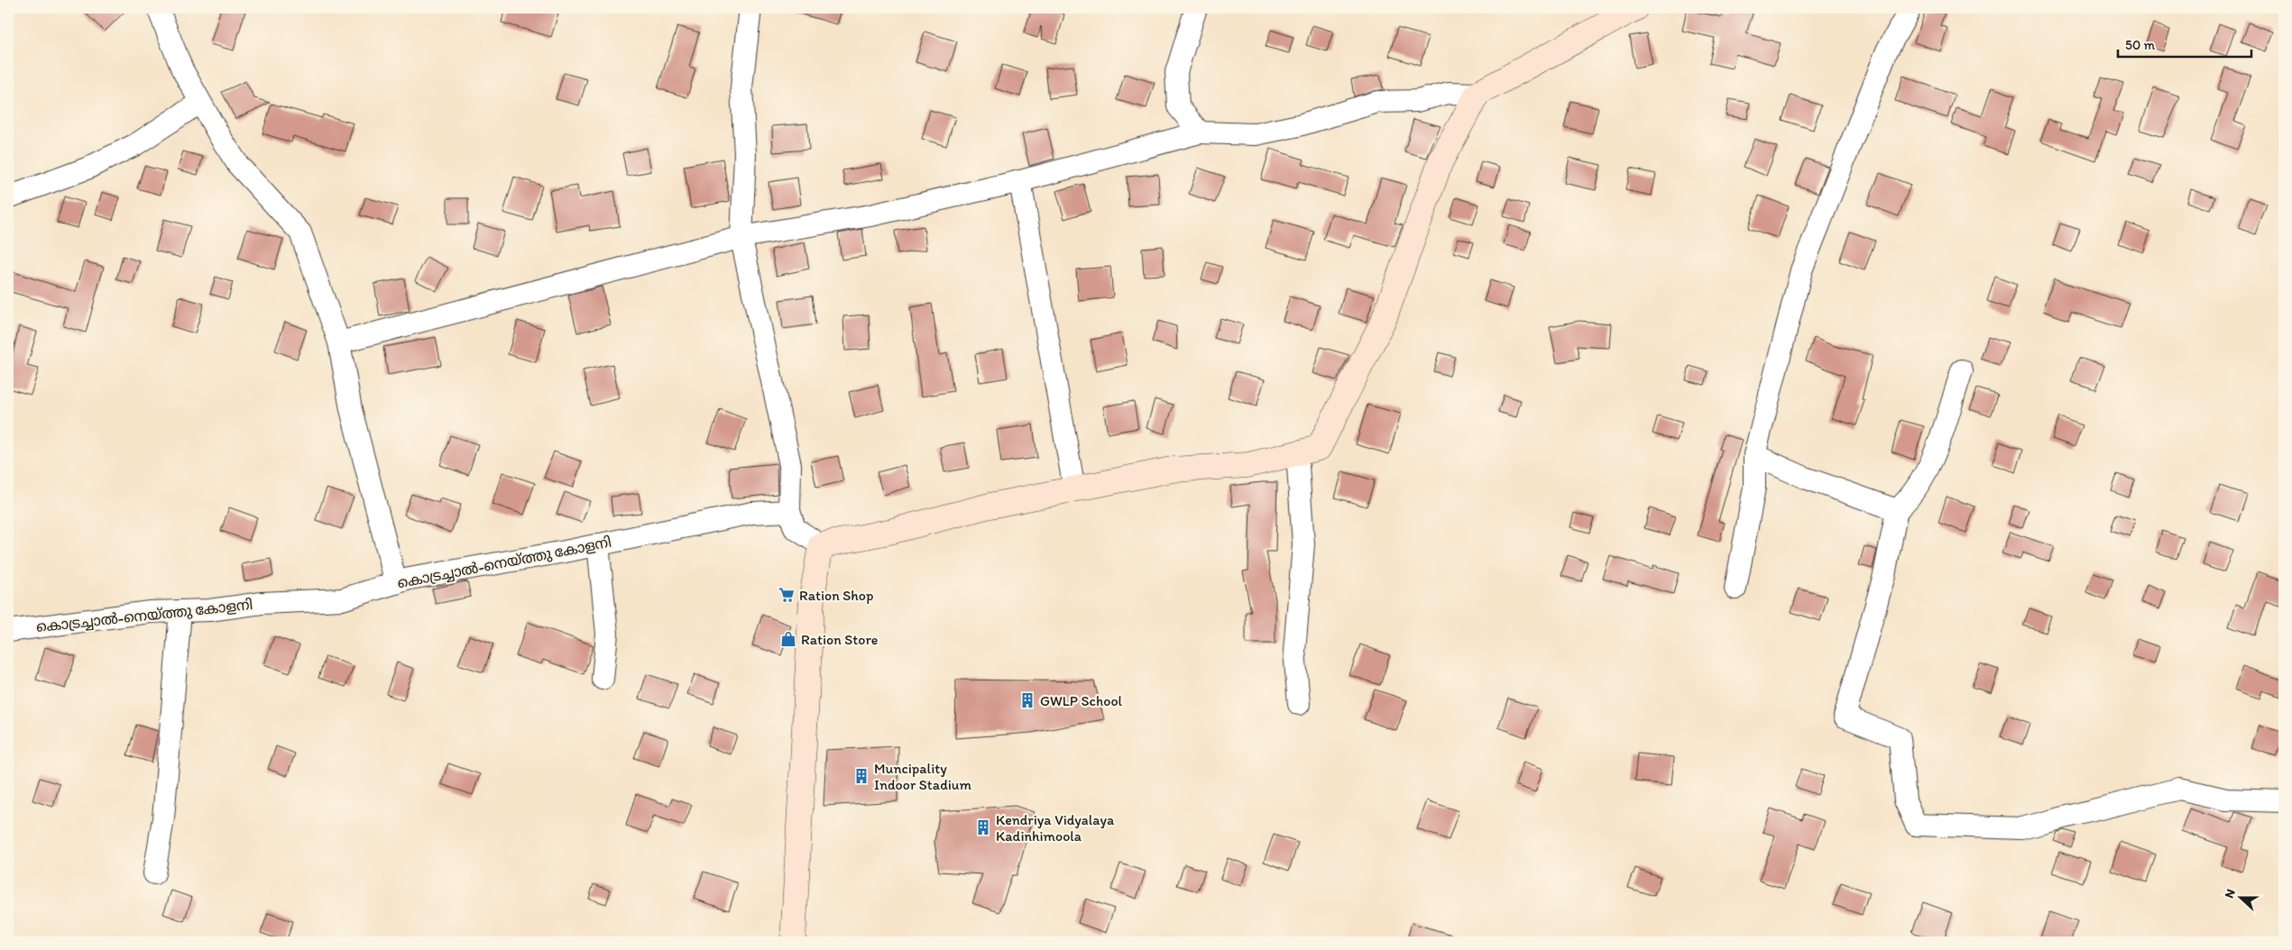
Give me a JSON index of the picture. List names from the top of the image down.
{
  "streets": {
    "street": ["കൊട്രച്ചാൽ-നെയ്ത്തു കോളനി"]
  },
  "places": {
    "supermarket": ["Ration Shop"],
    "shop": ["Ration Store"],
    "building": ["GWLP School", "Muncipality Indoor Stadium", "Kendriya Vidyalaya Kadinhimoola"]
  },
  "scale_bar": "50 m",
  "north": "left"
}
